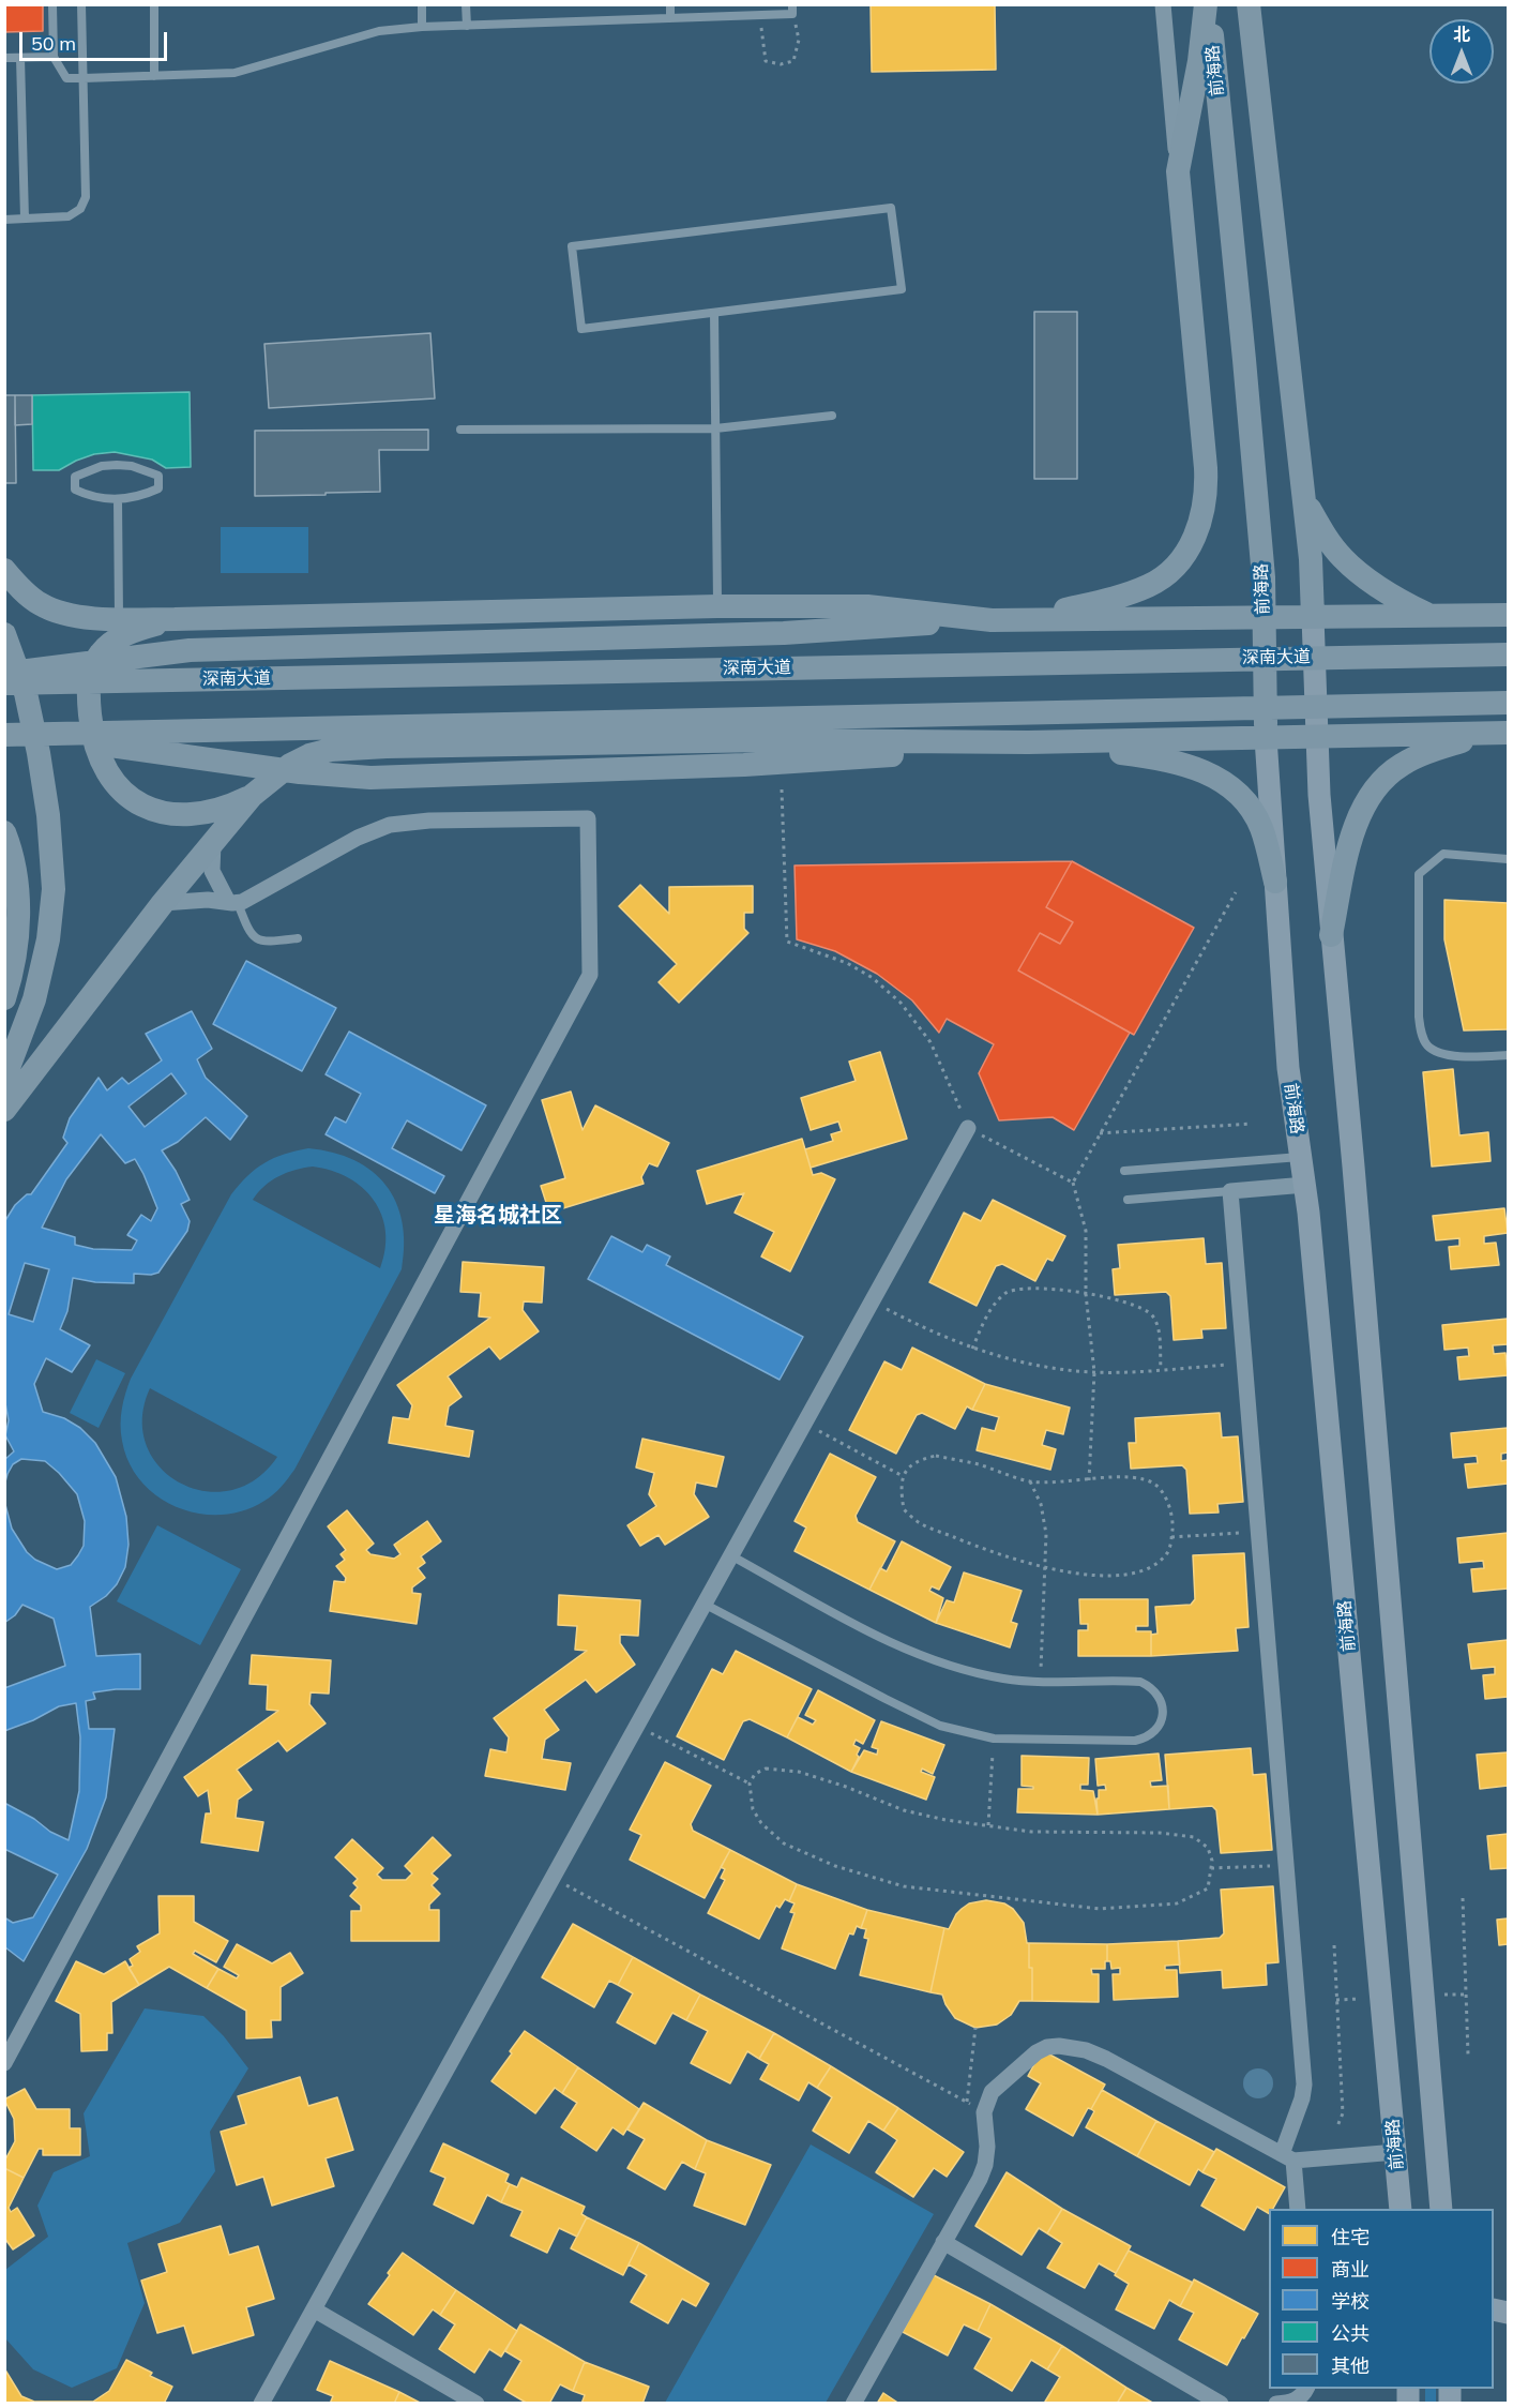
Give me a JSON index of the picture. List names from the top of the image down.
{
  "streets": {
    "main road": ["前海路", "深南大道"]
  },
  "districts": ["星海名城社区"],
  "legend": [
    "住宅",
    "商业",
    "学校",
    "公共",
    "其他"
  ],
  "scale_bar": "50 m",
  "north": "top"
}
